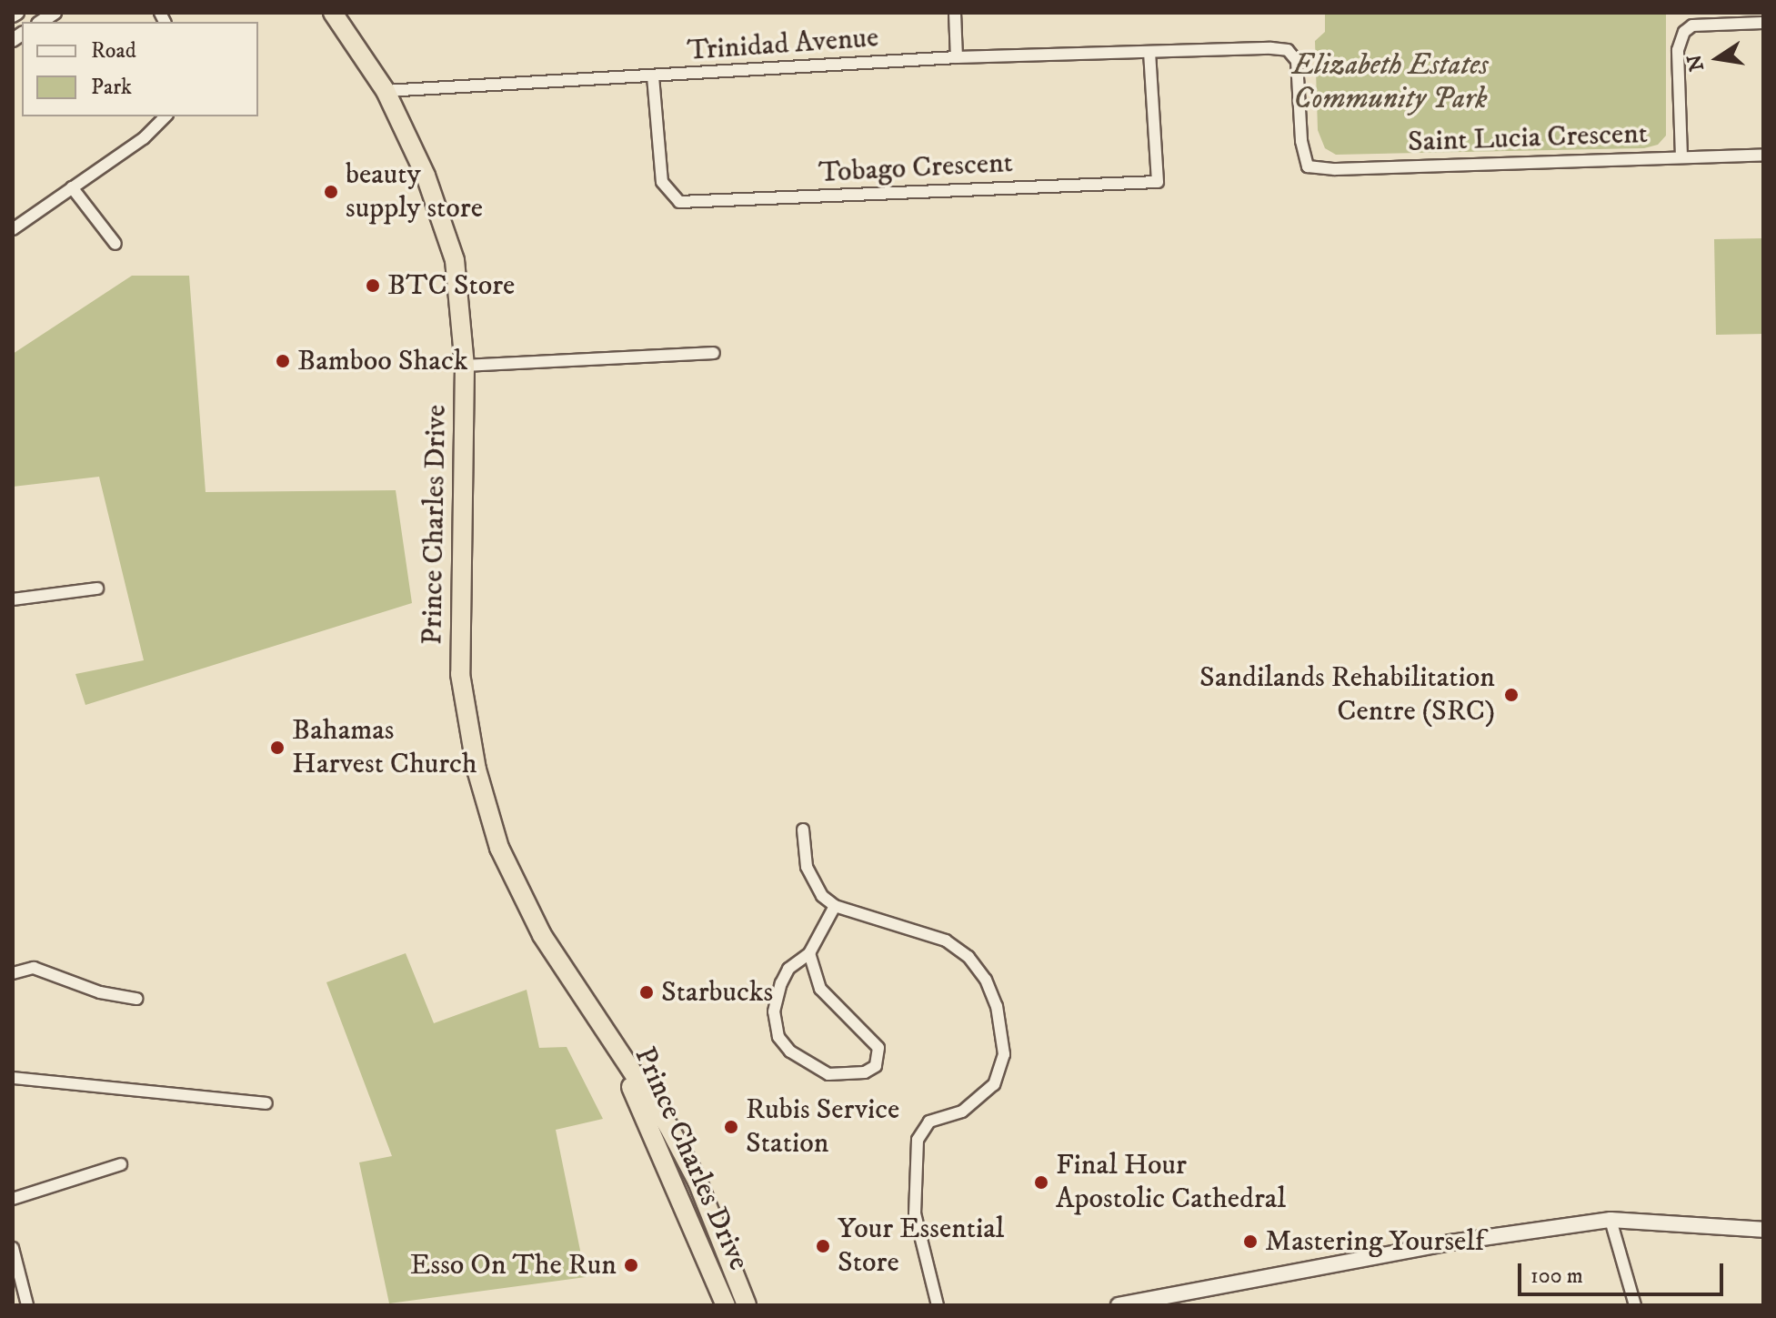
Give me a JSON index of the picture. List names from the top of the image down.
{
  "streets": {
    "highway": ["Prince Charles Drive"],
    "street": ["Trinidad Avenue", "Saint Lucia Crescent", "Tobago Crescent"]
  },
  "crossings": [
    ["Trinidad Avenue", "Saint Lucia Crescent"],
    ["Trinidad Avenue", "Tobago Crescent"],
    ["Trinidad Avenue", "Prince Charles Drive"]
  ],
  "parks": ["Elizabeth Estates Community Park"],
  "places": [
    "beauty supply store",
    "BTC Store",
    "Bamboo Shack",
    "Sandilands Rehabilitation Centre (SRC)",
    "Bahamas Harvest Church",
    "Starbucks",
    "Rubis Service Station",
    "Final Hour Apostolic Cathedral",
    "Mastering Yourself",
    "Your Essential Store",
    "Esso On The Run"
  ],
  "legend": ["Road", "Park"],
  "scale_bar": "100 m",
  "north": "left"
}
